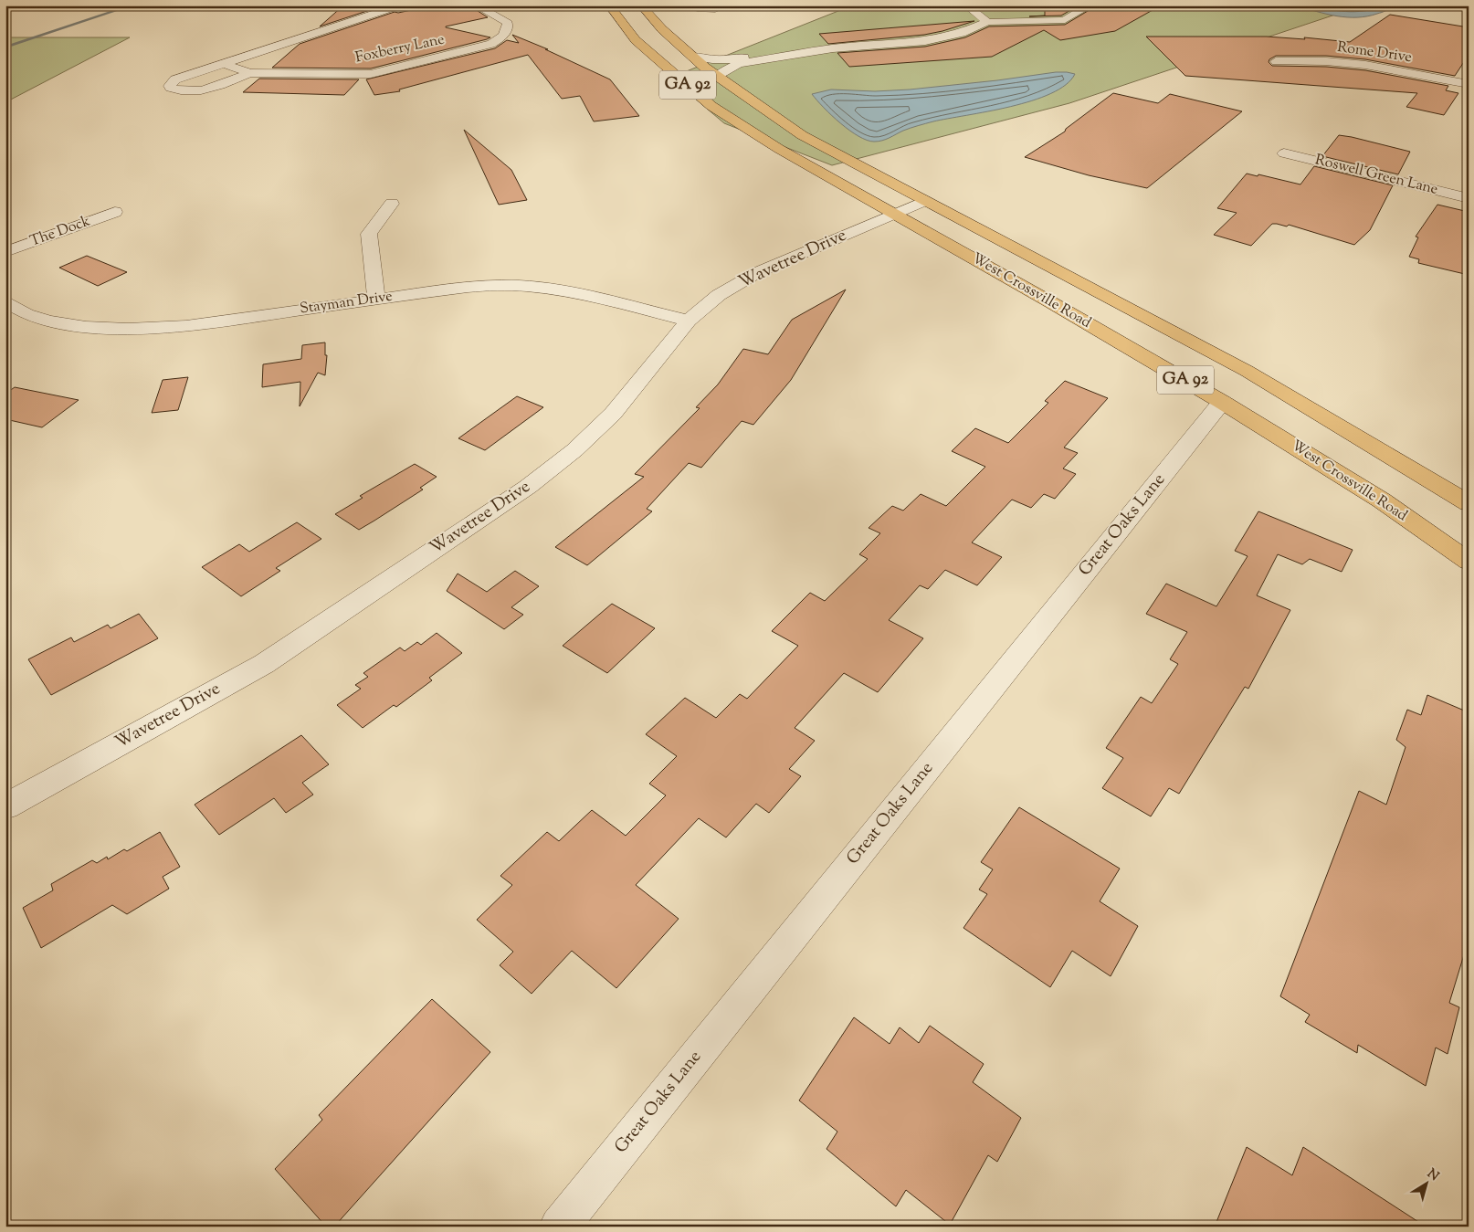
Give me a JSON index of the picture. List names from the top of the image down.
{
  "streets": {
    "main road": ["GA 92", "West Crossville Road"],
    "street": [
      "Foxberry Lane",
      "Rome Drive",
      "Roswell Green Lane",
      "The Dock",
      "Wavetree Drive",
      "Stayman Drive",
      "Great Oaks Lane"
    ]
  },
  "crossings": [
    ["Wavetree Drive", "West Crossville Road"],
    ["Wavetree Drive", "Stayman Drive"],
    ["West Crossville Road", "Great Oaks Lane"]
  ],
  "north": "top right"
}
